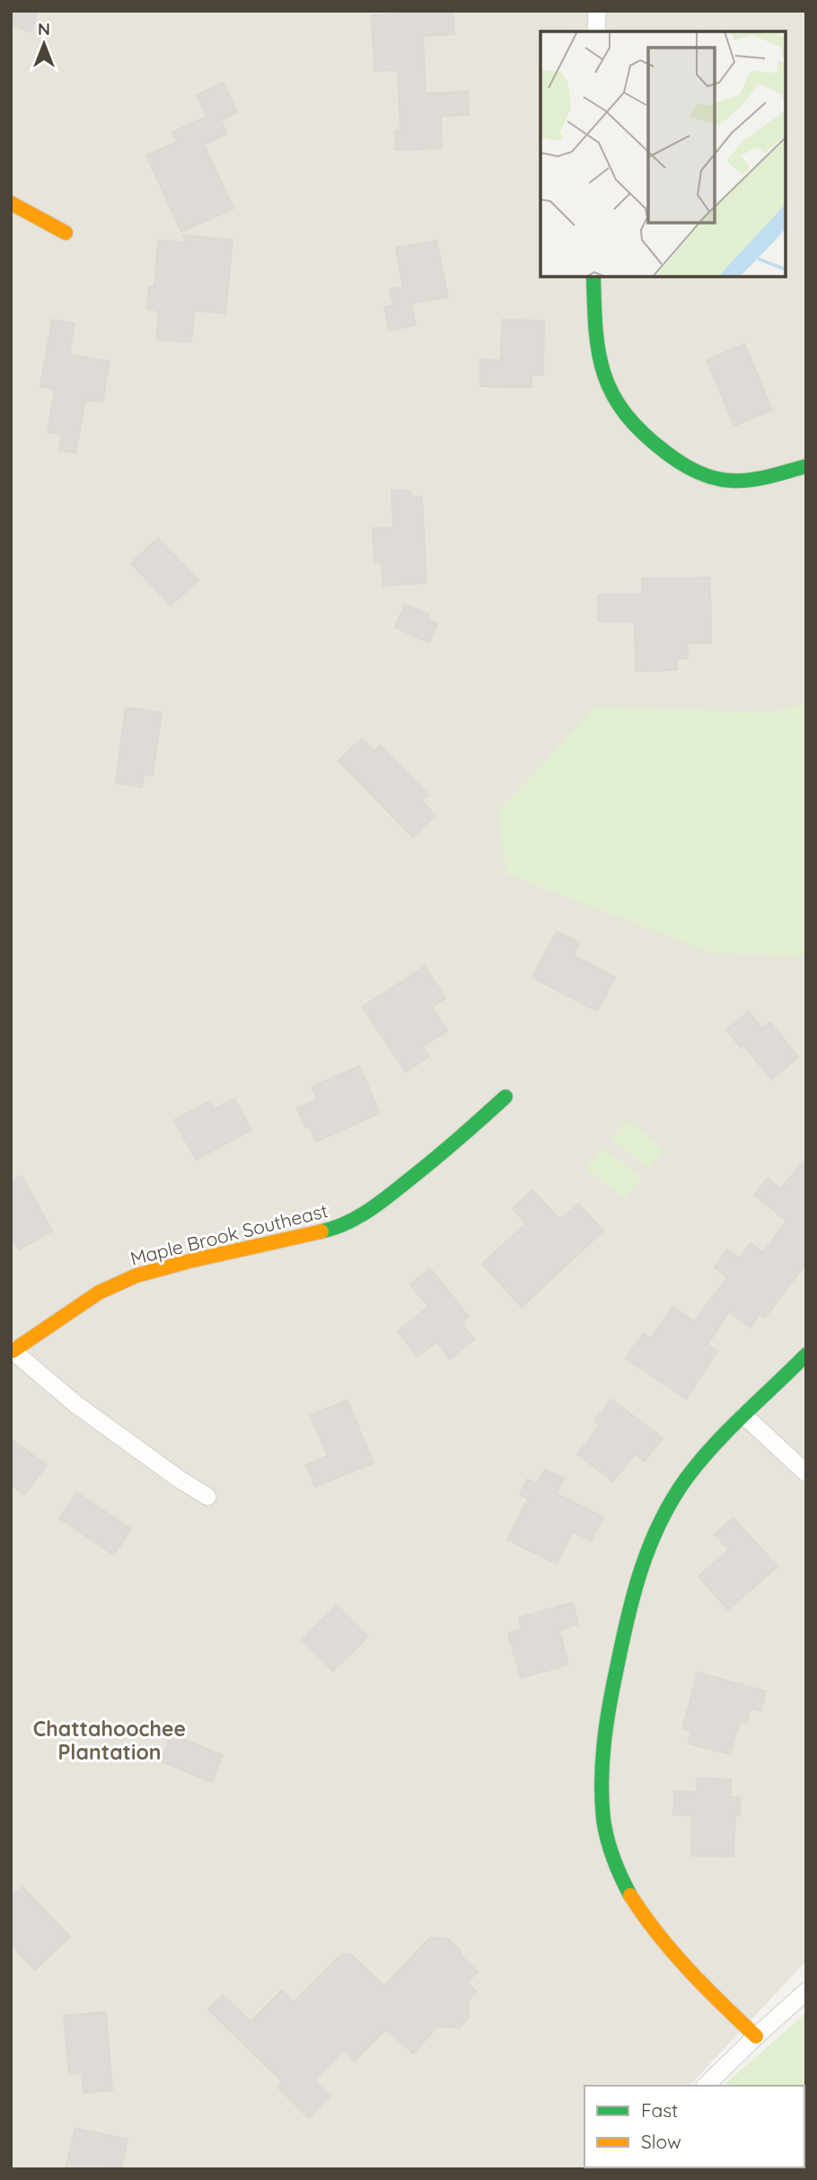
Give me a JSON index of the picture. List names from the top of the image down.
{
  "streets": {
    "street": ["Maple Brook Southeast"]
  },
  "districts": ["Chattahoochee Plantation"],
  "legend": ["Fast", "Slow"],
  "north": "top"
}
